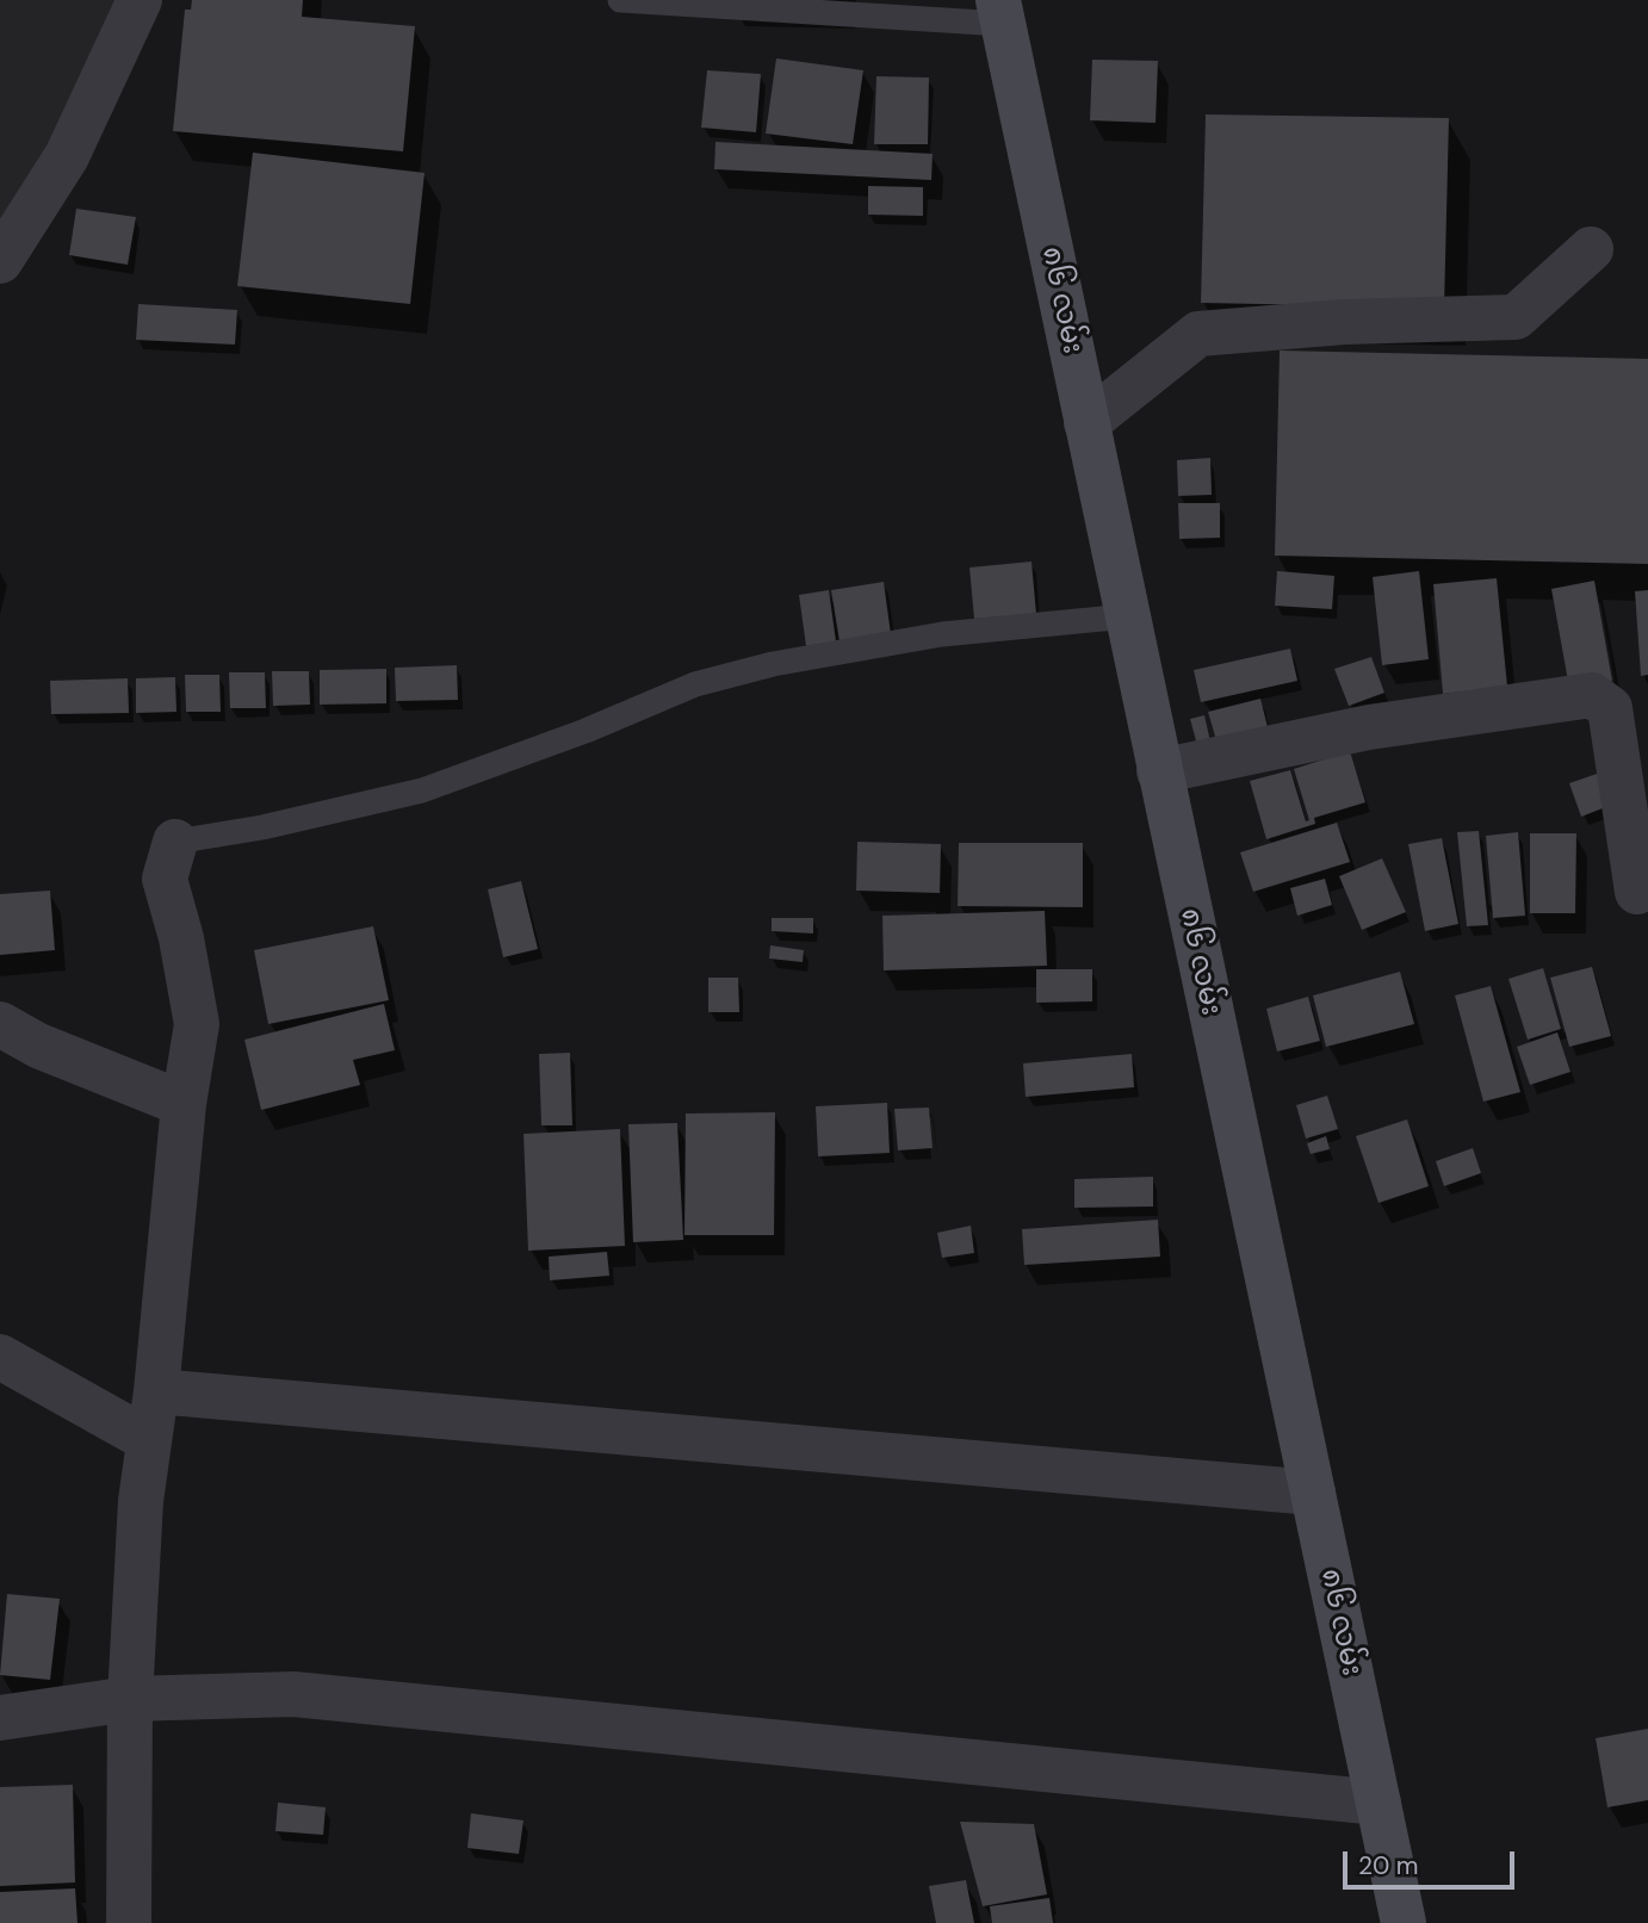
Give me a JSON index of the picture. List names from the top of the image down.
{
  "streets": {
    "street": ["၈၆ လမ်း"]
  },
  "scale_bar": "20 m"
}
